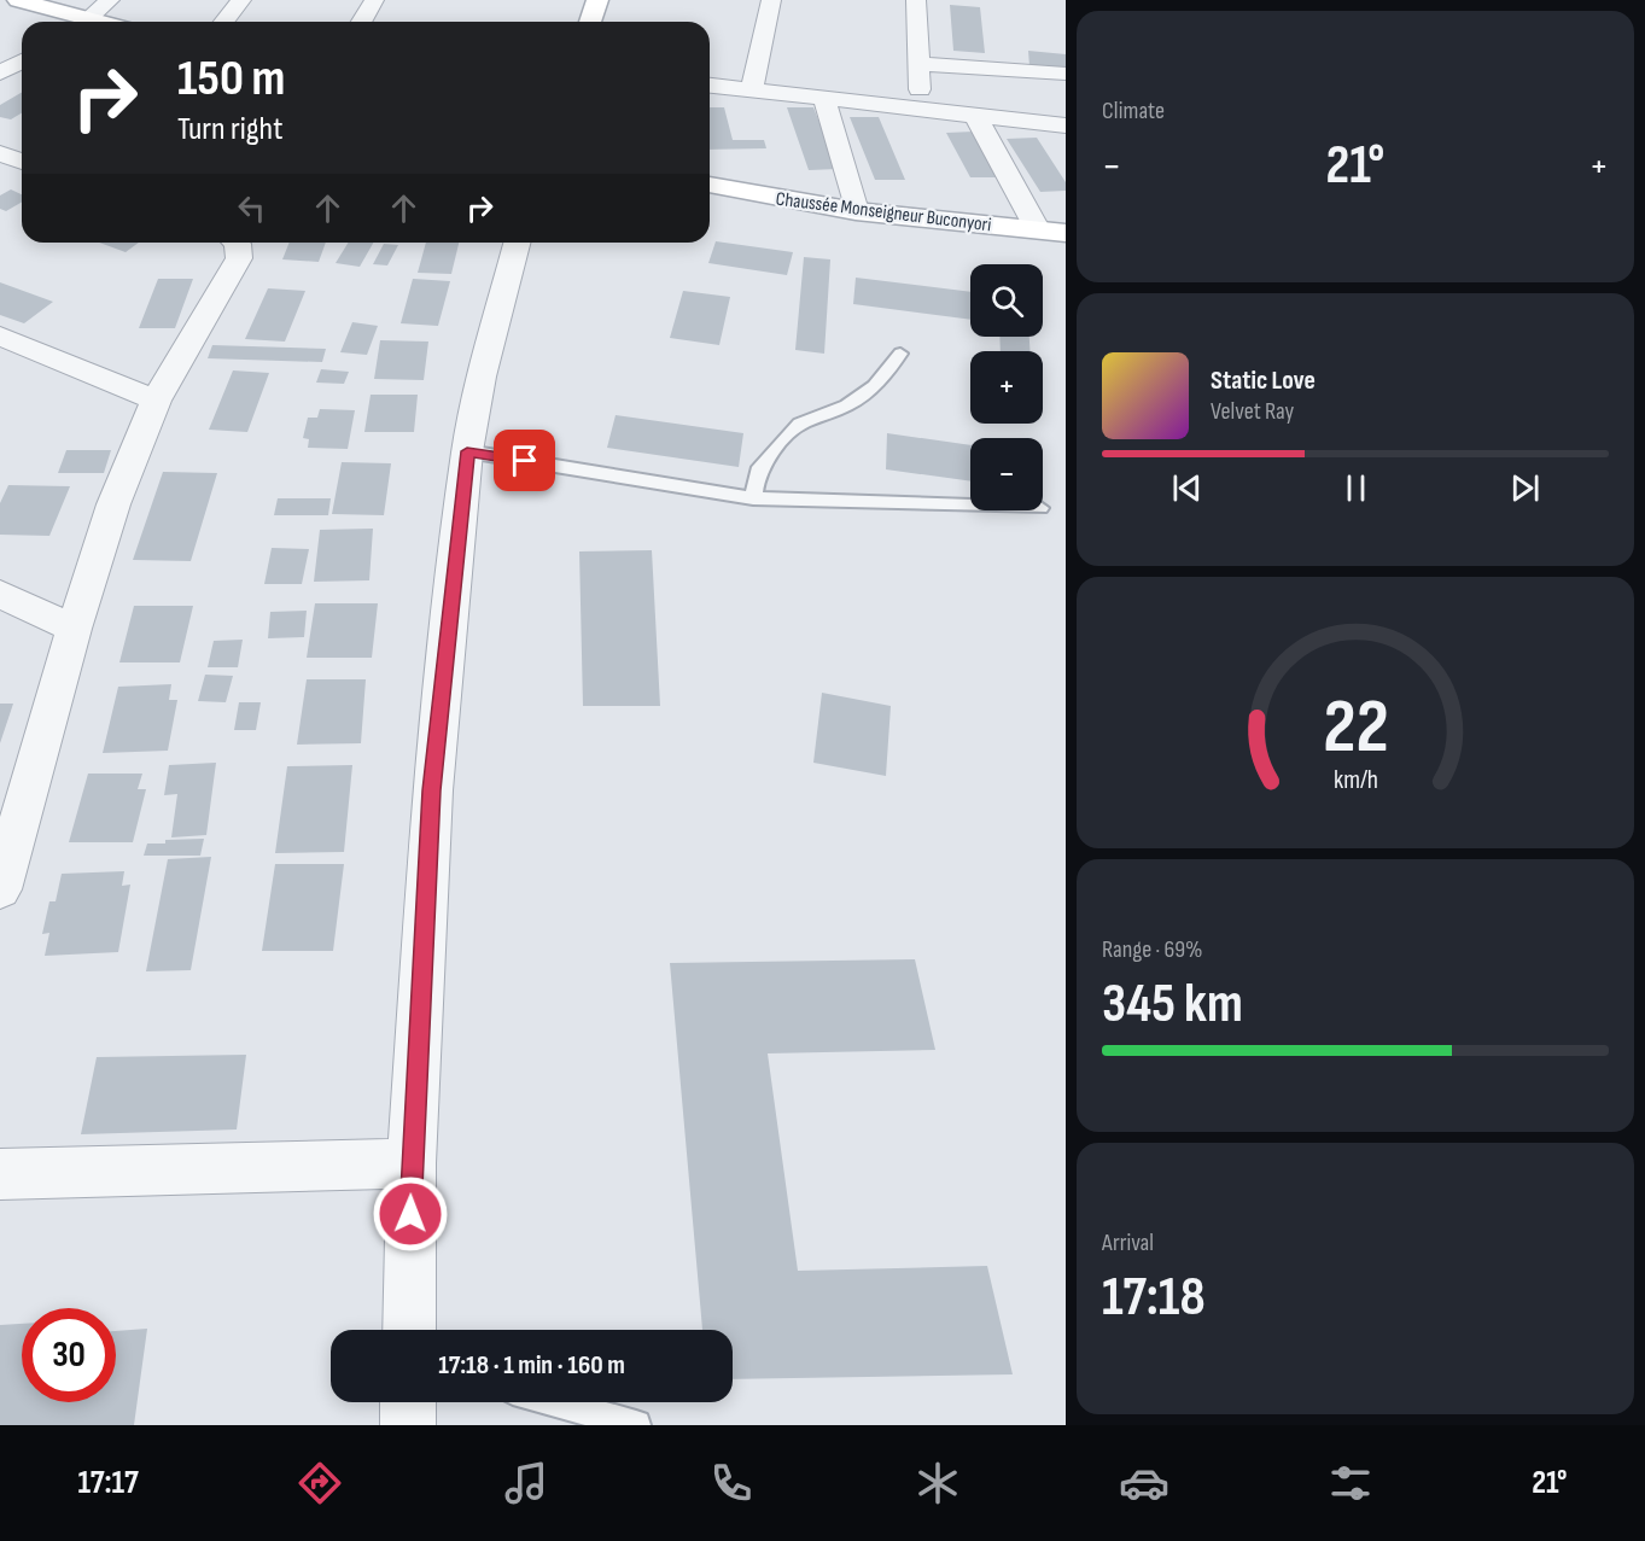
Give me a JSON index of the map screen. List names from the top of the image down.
{
  "streets": {
    "street": ["Chaussée Monseigneur Buconyori"]
  },
  "page": {
    "tile": [
      "Climate",
      ["Range · 69%", "345 km"],
      ["Arrival", "17:18"]
    ],
    "turn": ["150 m", "Turn right"],
    "heat": ["−", "21°", "+"],
    "map_buttons": ["+", "−"],
    "song": ["Static Love", "Velvet Ray"],
    "limit": "30",
    "trip": "17:18 · 1 min · 160 m",
    "tabs": ["17:17", "21°"],
    "gauge": ["22", "km/h"]
  }
}
